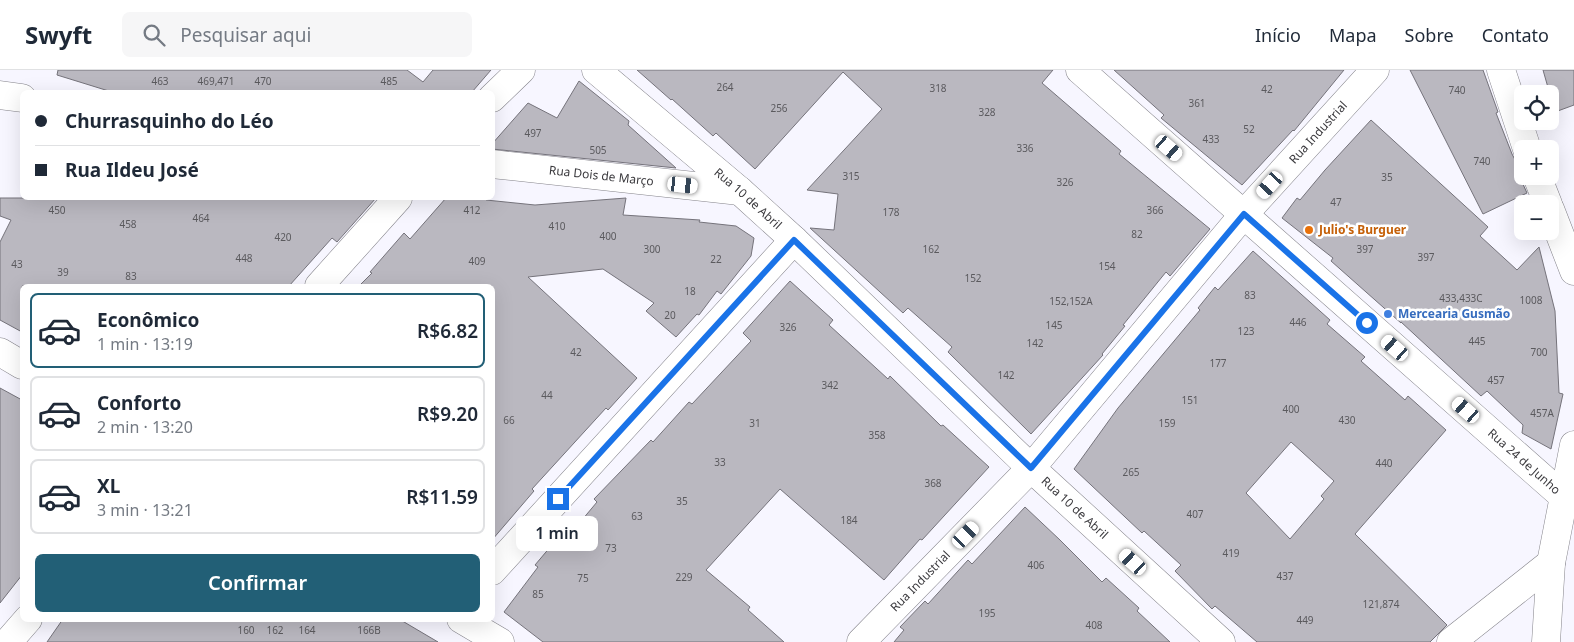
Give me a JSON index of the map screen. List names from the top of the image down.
{
  "streets": {
    "street": [
      "Rua Industrial",
      "Rua Dois de Março",
      "Rua 10 de Abril",
      "Rua 24 de Junho"
    ]
  },
  "crossings": [
    ["Rua Industrial", "Rua 10 de Abril"],
    ["Rua Industrial", "Rua 24 de Junho"],
    ["Rua Dois de Março", "Rua 10 de Abril"]
  ],
  "places": ["Julio's Burguer", "Mercearia Gusmão"],
  "house_numbers": [
    "463",
    "469,471",
    "470",
    "485",
    "264",
    "318",
    "42",
    "740",
    "361",
    "256",
    "328",
    "52",
    "497",
    "433",
    "336",
    "505",
    "740",
    "315",
    "35",
    "326",
    "47",
    "450",
    "412",
    "366",
    "178",
    "464",
    "458",
    "410",
    "82",
    "400",
    "420",
    "300",
    "162",
    "397",
    "397",
    "448",
    "22",
    "409",
    "43",
    "154",
    "39",
    "83",
    "152",
    "18",
    "83",
    "433,433C",
    "1008",
    "152,152A",
    "20",
    "446",
    "145",
    "326",
    "123",
    "445",
    "142",
    "42",
    "700",
    "177",
    "142",
    "457",
    "342",
    "44",
    "151",
    "400",
    "457A",
    "66",
    "430",
    "31",
    "159",
    "358",
    "33",
    "440",
    "265",
    "368",
    "35",
    "407",
    "63",
    "184",
    "73",
    "419",
    "406",
    "437",
    "229",
    "75",
    "85",
    "121,874",
    "195",
    "449",
    "408",
    "160",
    "162",
    "164",
    "166B"
  ],
  "page": {
    "header": "Swyft",
    "search": "Pesquisar aqui",
    "nav": [
      "Início",
      "Mapa",
      "Sobre",
      "Contato"
    ],
    "map_buttons": ["+", "−"],
    "banner": ["Churrasquinho do Léo", "Rua Ildeu José"],
    "list": [
      {
        "name": "Econômico",
        "note": "1 min · 13:19",
        "value": "R$6.82"
      },
      {
        "name": "Conforto",
        "note": "2 min · 13:20",
        "value": "R$9.20"
      },
      {
        "name": "XL",
        "note": "3 min · 13:21",
        "value": "R$11.59"
      }
    ],
    "bubble": "1 min",
    "buttons": "Confirmar"
  }
}
